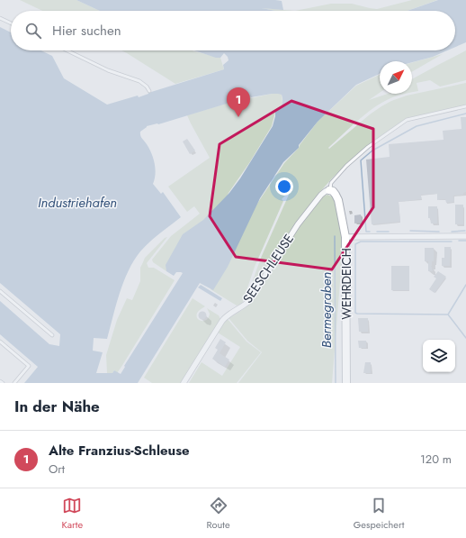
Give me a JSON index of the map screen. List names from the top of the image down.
{
  "streets": {
    "street": ["SEESCHLEUSE", "WEHRDEICH"]
  },
  "crossings": [
    ["SEESCHLEUSE", "WEHRDEICH"]
  ],
  "water": ["Industriehafen", "Bermegraben"],
  "north": "top right",
  "page": {
    "search": "Hier suchen",
    "pins": "1",
    "heading": "In der Nähe",
    "list": [
      {
        "mark": "1",
        "name": "Alte Franzius-Schleuse",
        "note": "Ort",
        "value": "120 m"
      }
    ],
    "nav": ["Karte", "Route", "Gespeichert"]
  }
}
